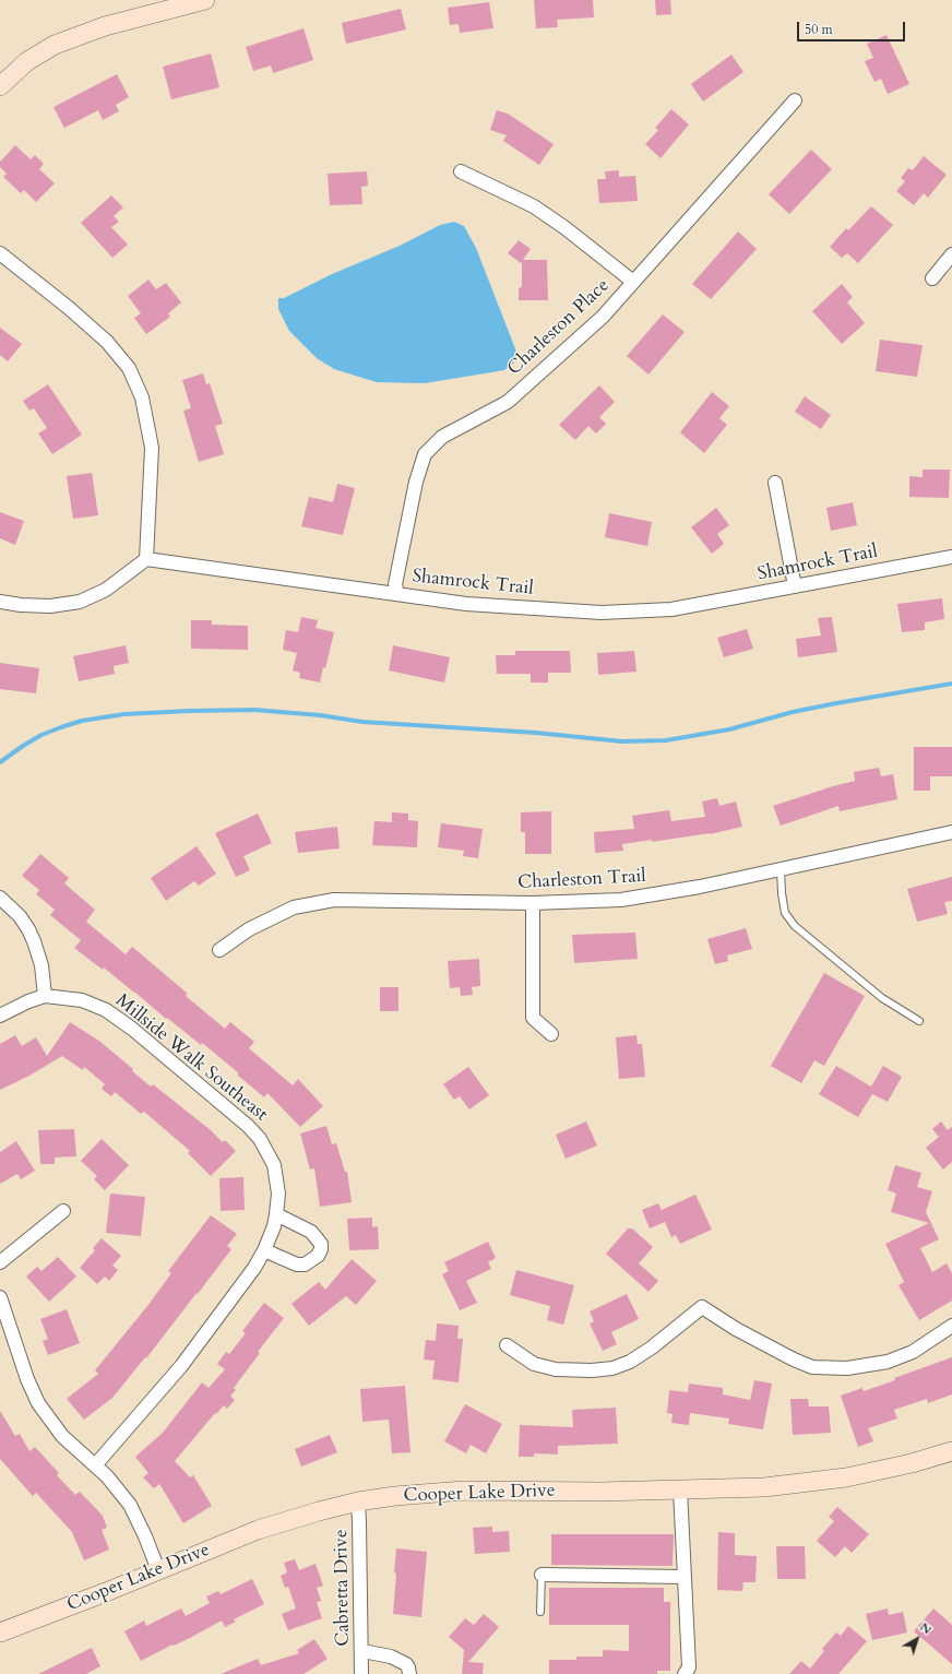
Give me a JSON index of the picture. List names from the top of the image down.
{
  "streets": {
    "street": [
      "Charleston Place",
      "Shamrock Trail",
      "Charleston Trail",
      "Millside Walk Southeast",
      "Cooper Lake Drive",
      "Cabretta Drive"
    ]
  },
  "crossings": [
    ["Charleston Place", "Shamrock Trail"],
    ["Cooper Lake Drive", "Cabretta Drive"]
  ],
  "scale_bar": "50 m",
  "north": "top right"
}
